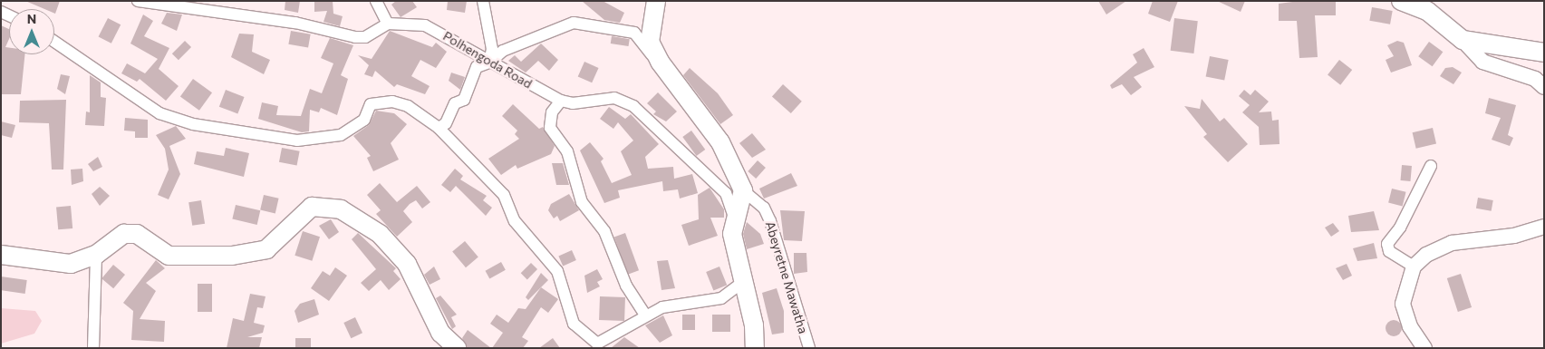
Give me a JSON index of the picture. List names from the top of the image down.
{
  "streets": {
    "street": ["Polhengoda Road", "Abeyretne Mawatha"]
  },
  "north": "top"
}
